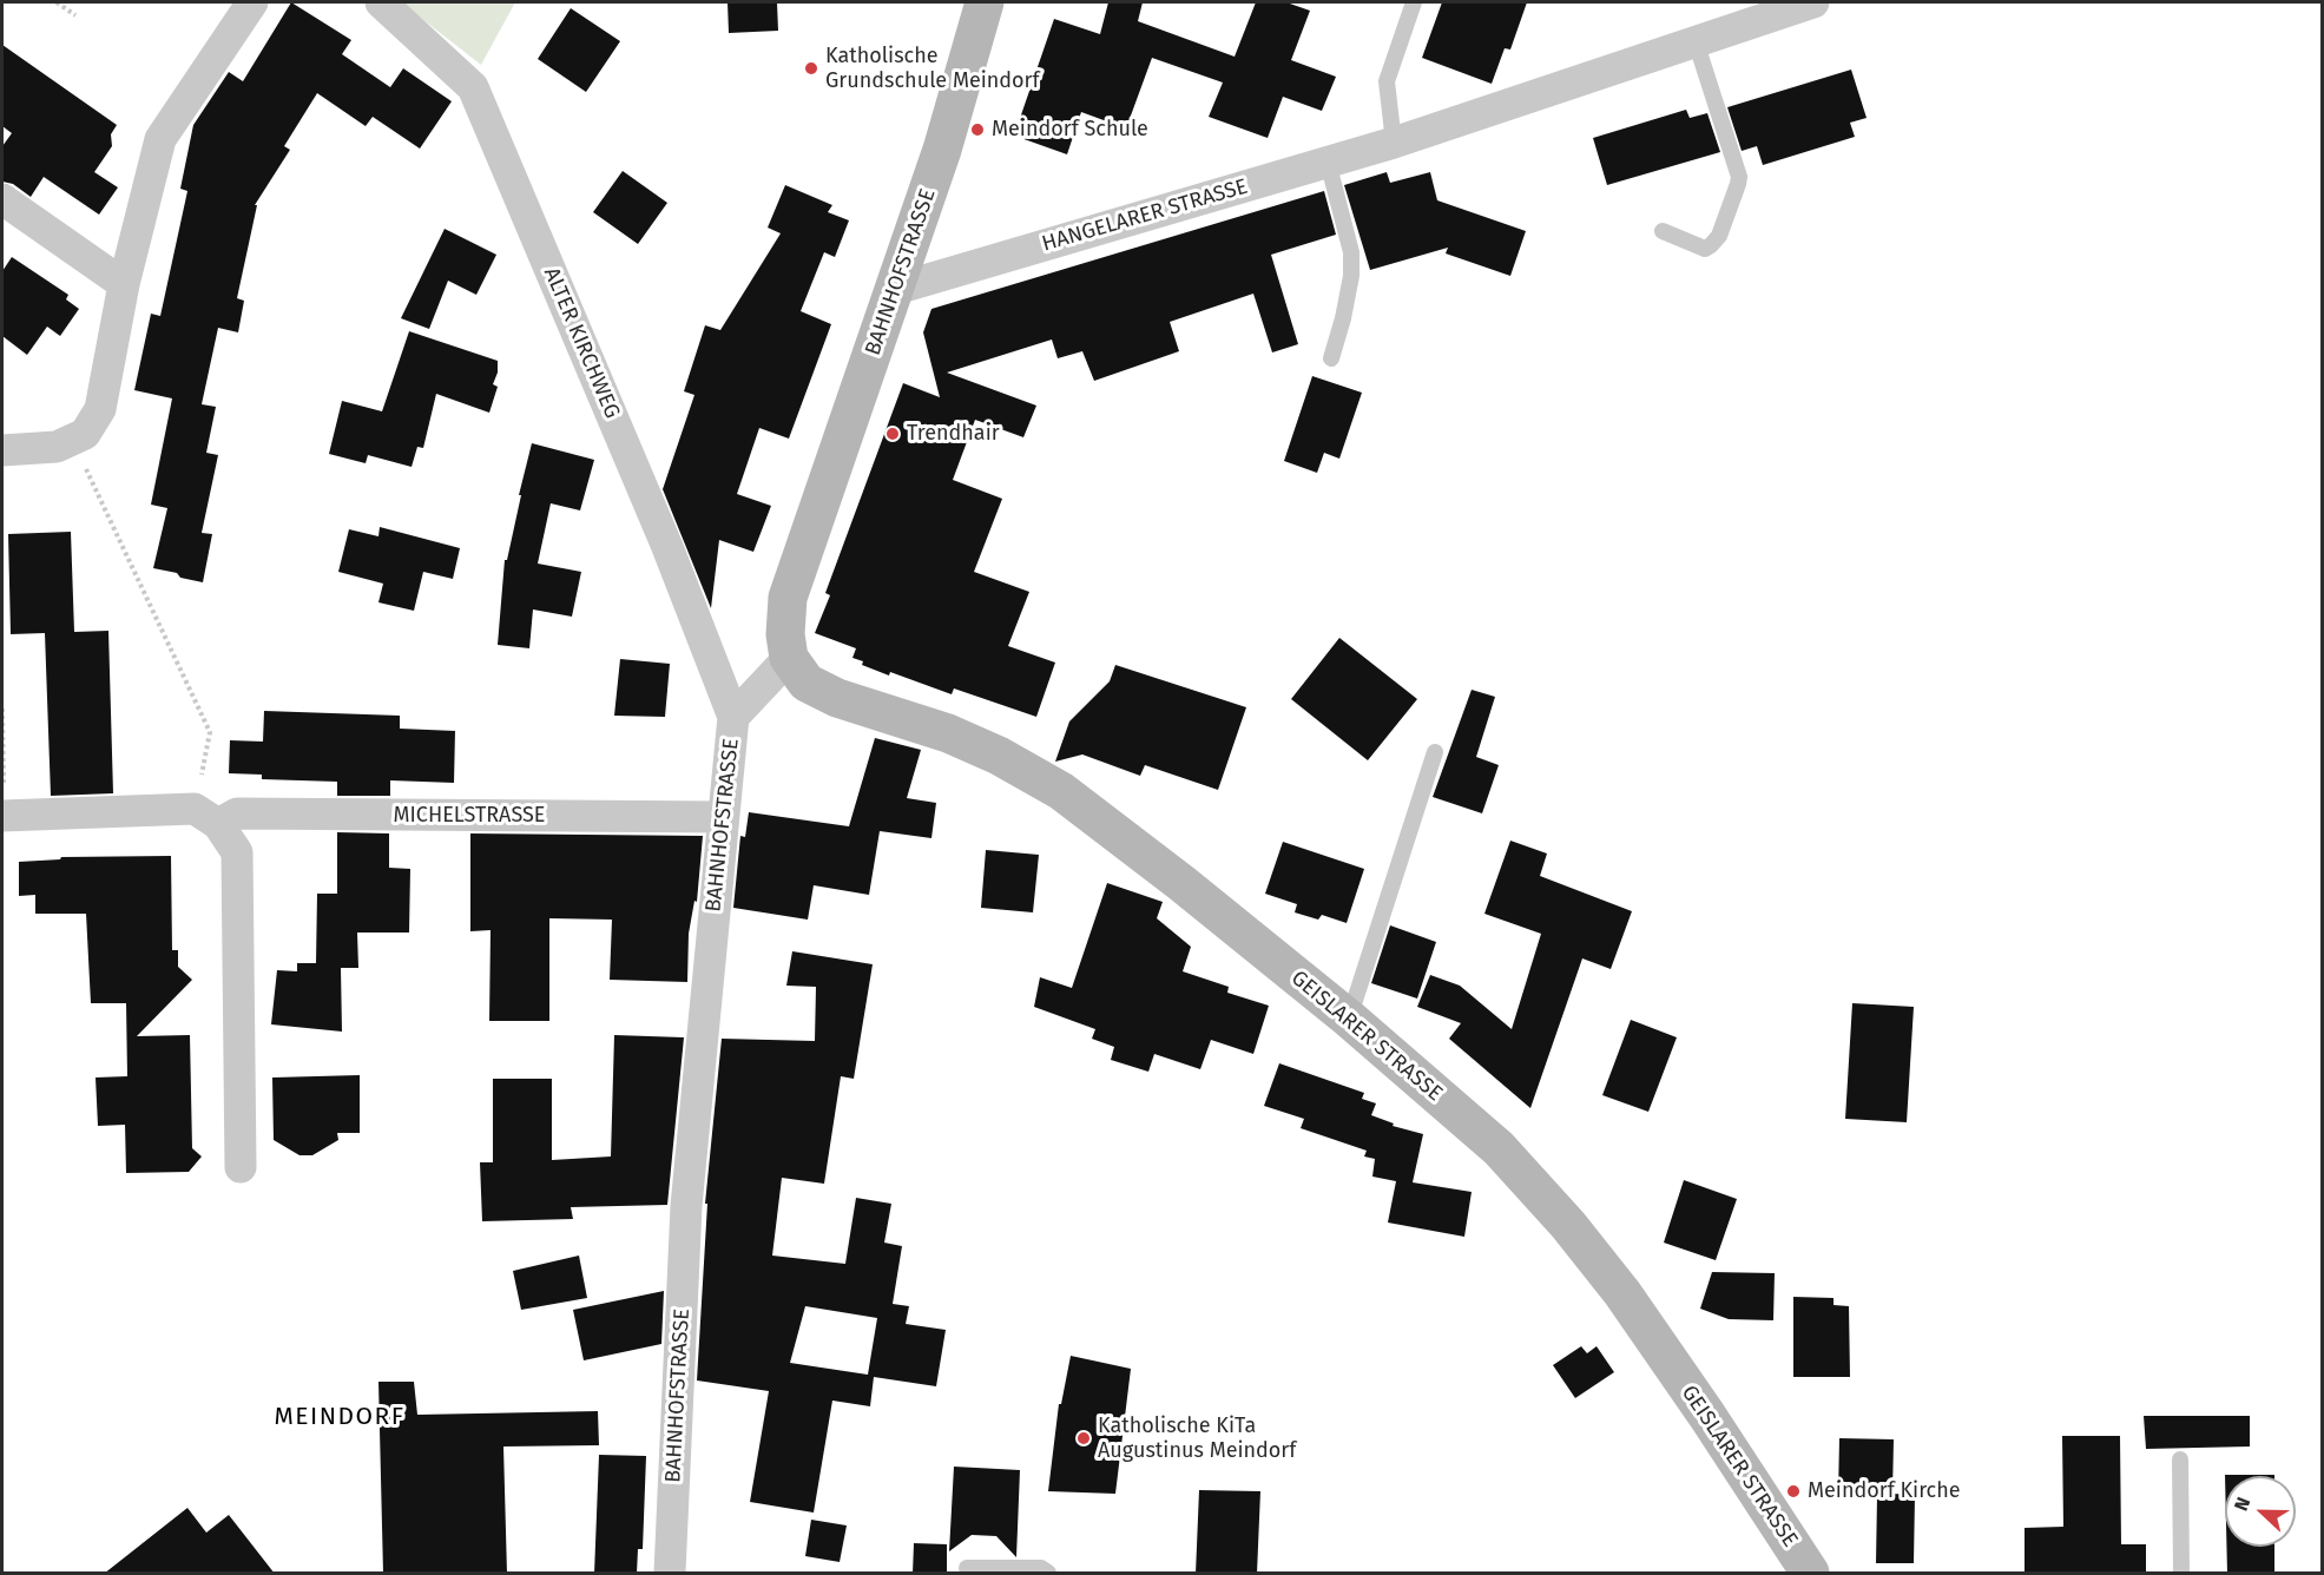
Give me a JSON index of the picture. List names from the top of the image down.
{
  "streets": {
    "main road": ["BAHNHOFSTRASSE", "GEISLARER STRASSE"],
    "street": ["HANGELARER STRASSE", "ALTER KIRCHWEG", "MICHELSTRASSE"]
  },
  "crossings": [
    ["HANGELARER STRASSE", "BAHNHOFSTRASSE"],
    ["BAHNHOFSTRASSE", "ALTER KIRCHWEG"],
    ["BAHNHOFSTRASSE", "MICHELSTRASSE"],
    ["BAHNHOFSTRASSE", "GEISLARER STRASSE"]
  ],
  "districts": ["MEINDORF"],
  "places": [
    "Katholische Grundschule Meindorf",
    "Meindorf Schule",
    "Trendhair",
    "Katholische KiTa Augustinus Meindorf",
    "Meindorf Kirche"
  ],
  "north": "left"
}
